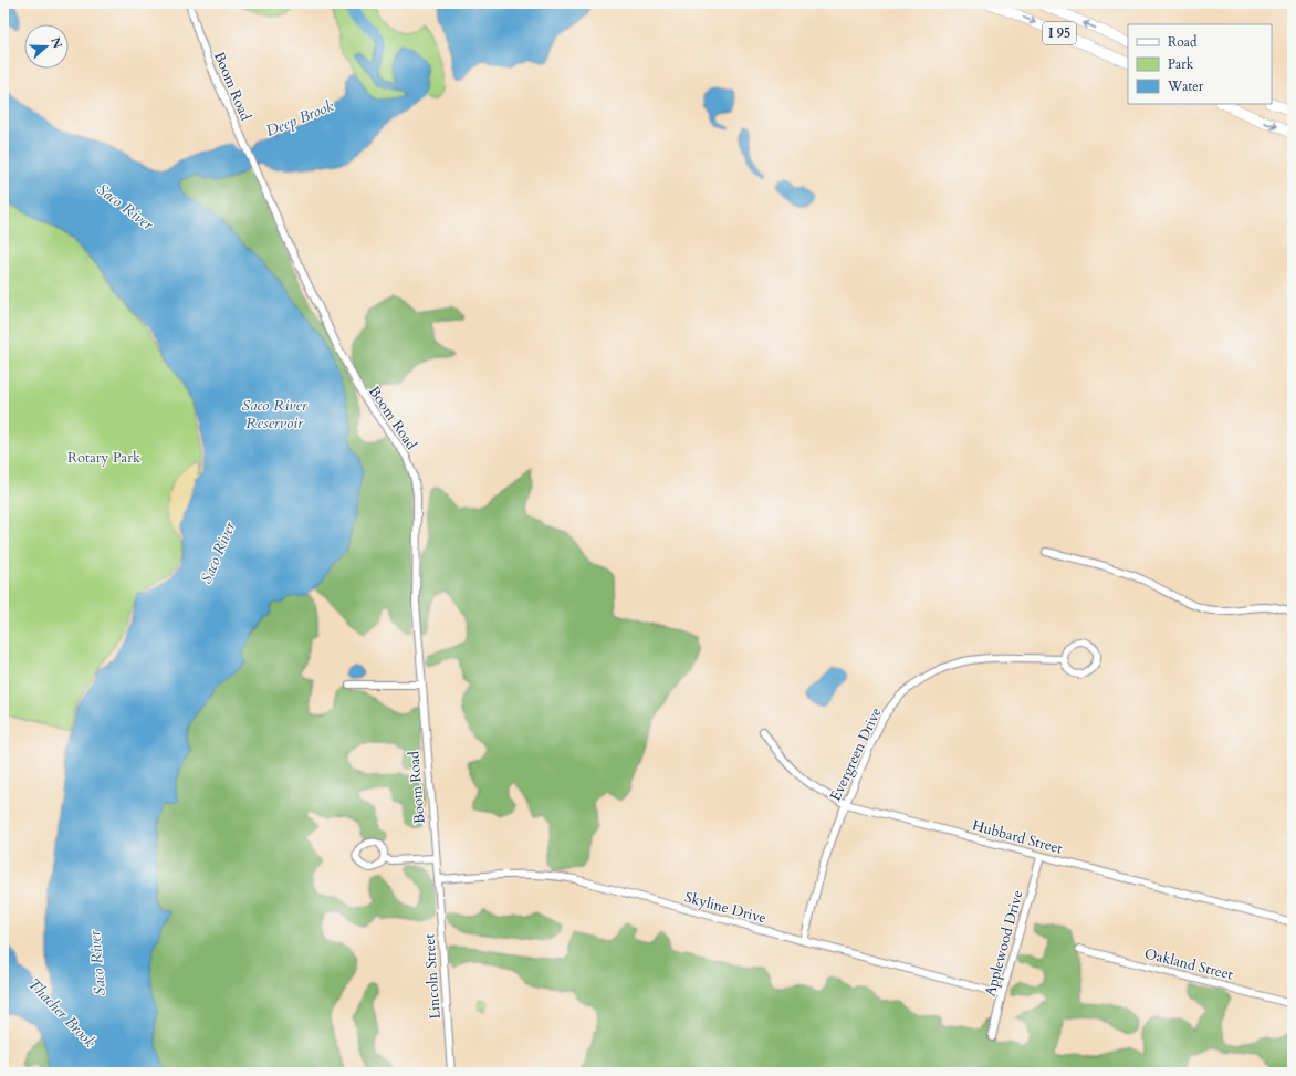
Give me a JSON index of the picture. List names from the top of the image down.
{
  "streets": {
    "highway": ["I 95"],
    "street": [
      "Boom Road",
      "Evergreen Drive",
      "Hubbard Street",
      "Skyline Drive",
      "Applewood Drive",
      "Oakland Street",
      "Lincoln Street"
    ]
  },
  "crossings": [
    ["Boom Road", "Skyline Drive"],
    ["Boom Road", "Lincoln Street"],
    ["Evergreen Drive", "Hubbard Street"],
    ["Evergreen Drive", "Skyline Drive"],
    ["Hubbard Street", "Applewood Drive"],
    ["Skyline Drive", "Applewood Drive"],
    ["Skyline Drive", "Lincoln Street"]
  ],
  "water": [
    "Deep Brook",
    "Saco River",
    "Saco River Reservoir",
    "Thacher Brook"
  ],
  "parks": ["Rotary Park"],
  "legend": ["Road", "Park", "Water"],
  "north": "right"
}
